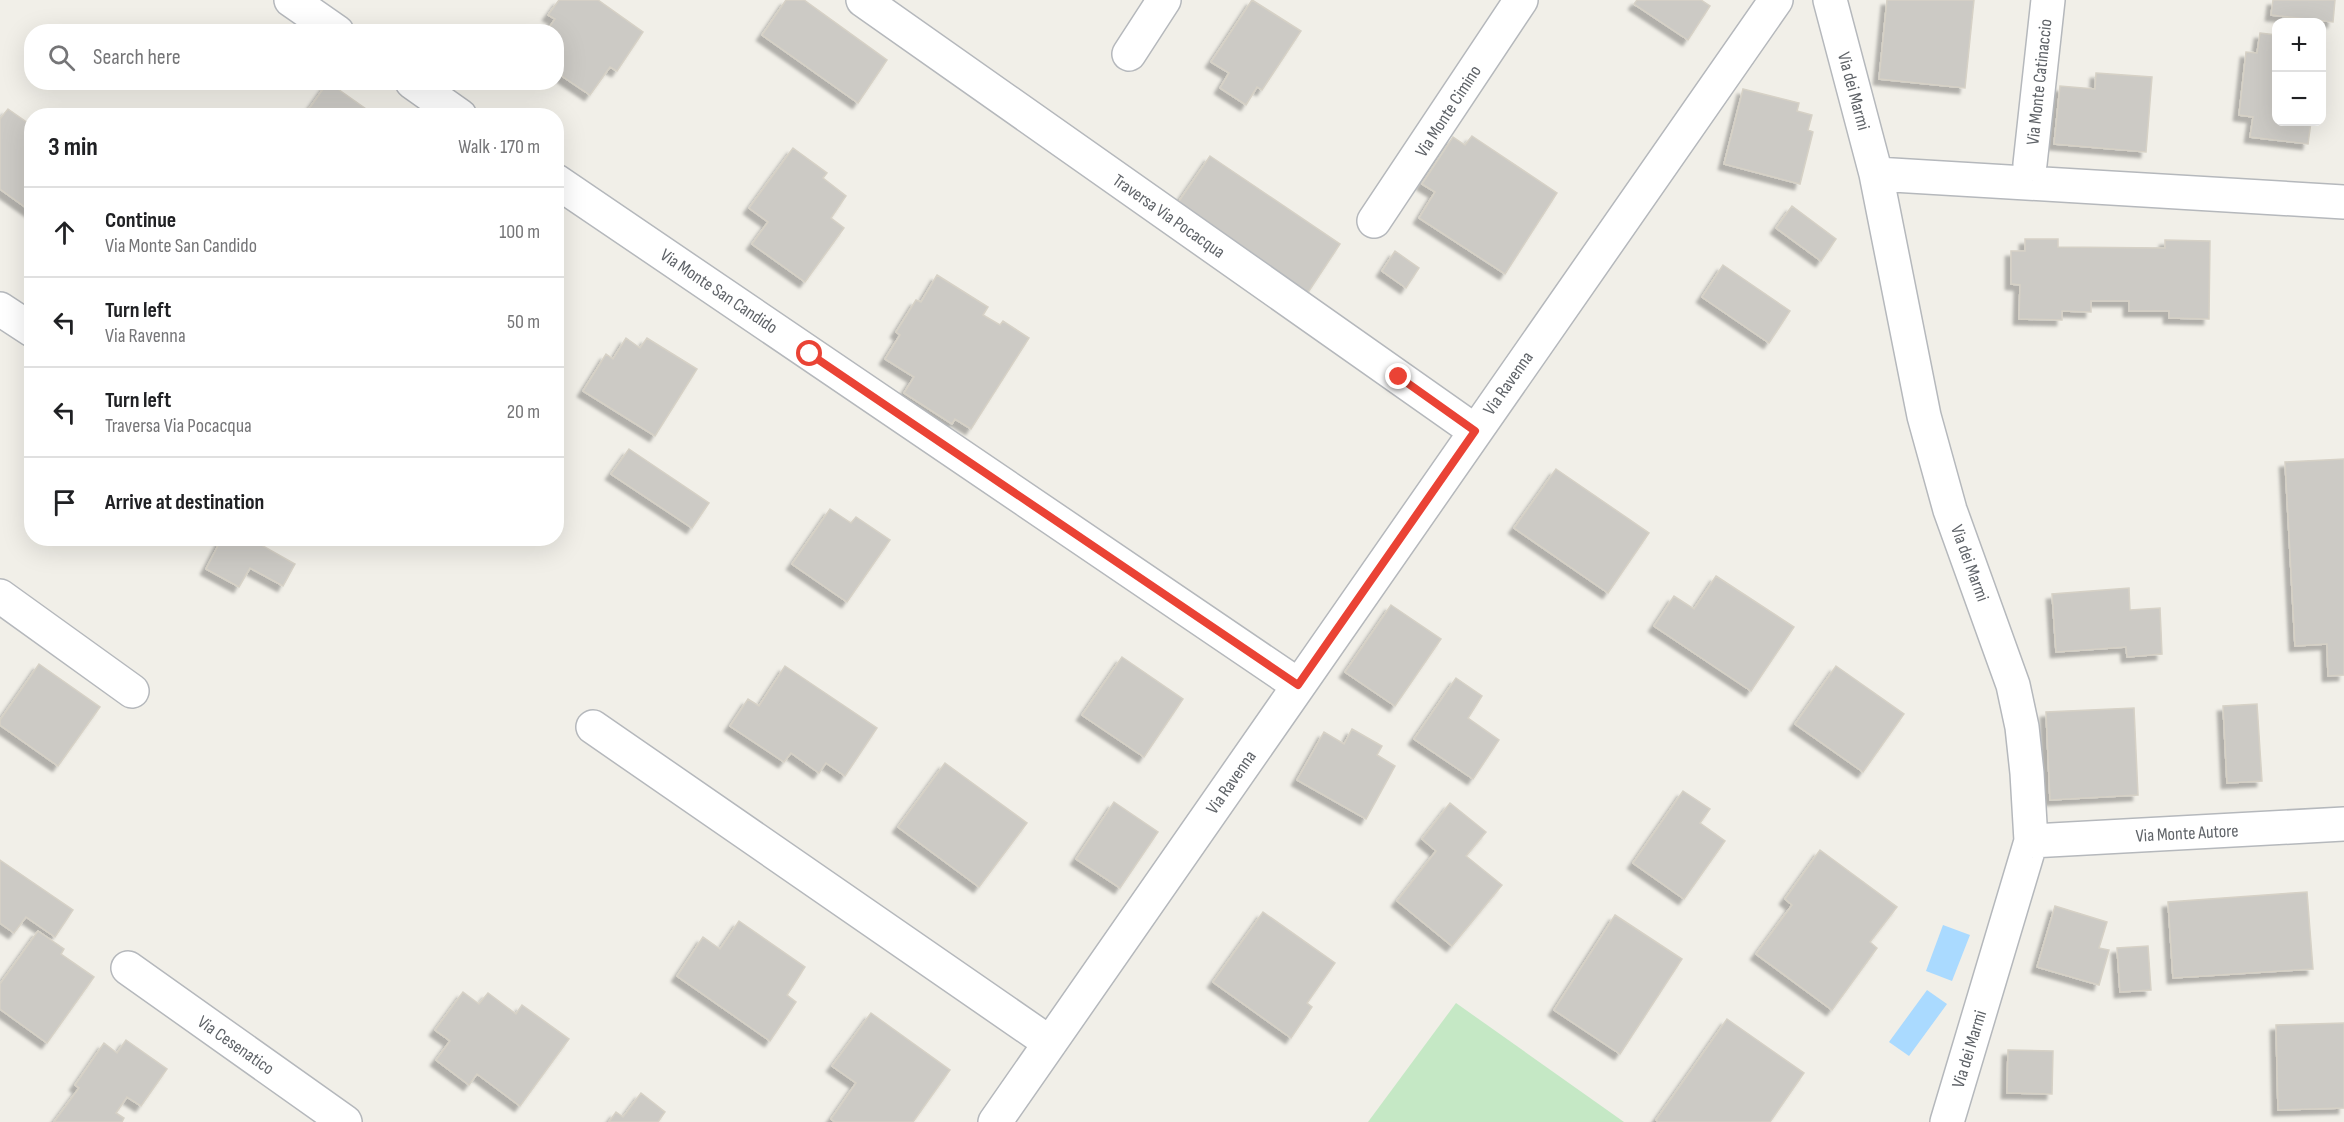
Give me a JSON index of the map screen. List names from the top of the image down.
{
  "streets": {
    "street": [
      "Via Monte Catinaccio",
      "Via dei Marmi",
      "Via Monte Cimino",
      "Traversa Via Pocacqua",
      "Via Monte San Candido",
      "Via Ravenna",
      "Via Monte Autore",
      "Via Cesenatico"
    ]
  },
  "crossings": [
    ["Via dei Marmi", "Via Monte Autore"],
    ["Traversa Via Pocacqua", "Via Ravenna"],
    ["Via Monte San Candido", "Via Ravenna"]
  ],
  "page": {
    "map_buttons": ["+", "−"],
    "search": "Search here",
    "heading": ["3 min", "Walk · 170 m"],
    "list": [
      ["Continue", "Via Monte San Candido", "100 m"],
      ["Turn left", "Via Ravenna", "50 m"],
      ["Turn left", "Traversa Via Pocacqua", "20 m"],
      "Arrive at destination"
    ]
  }
}
